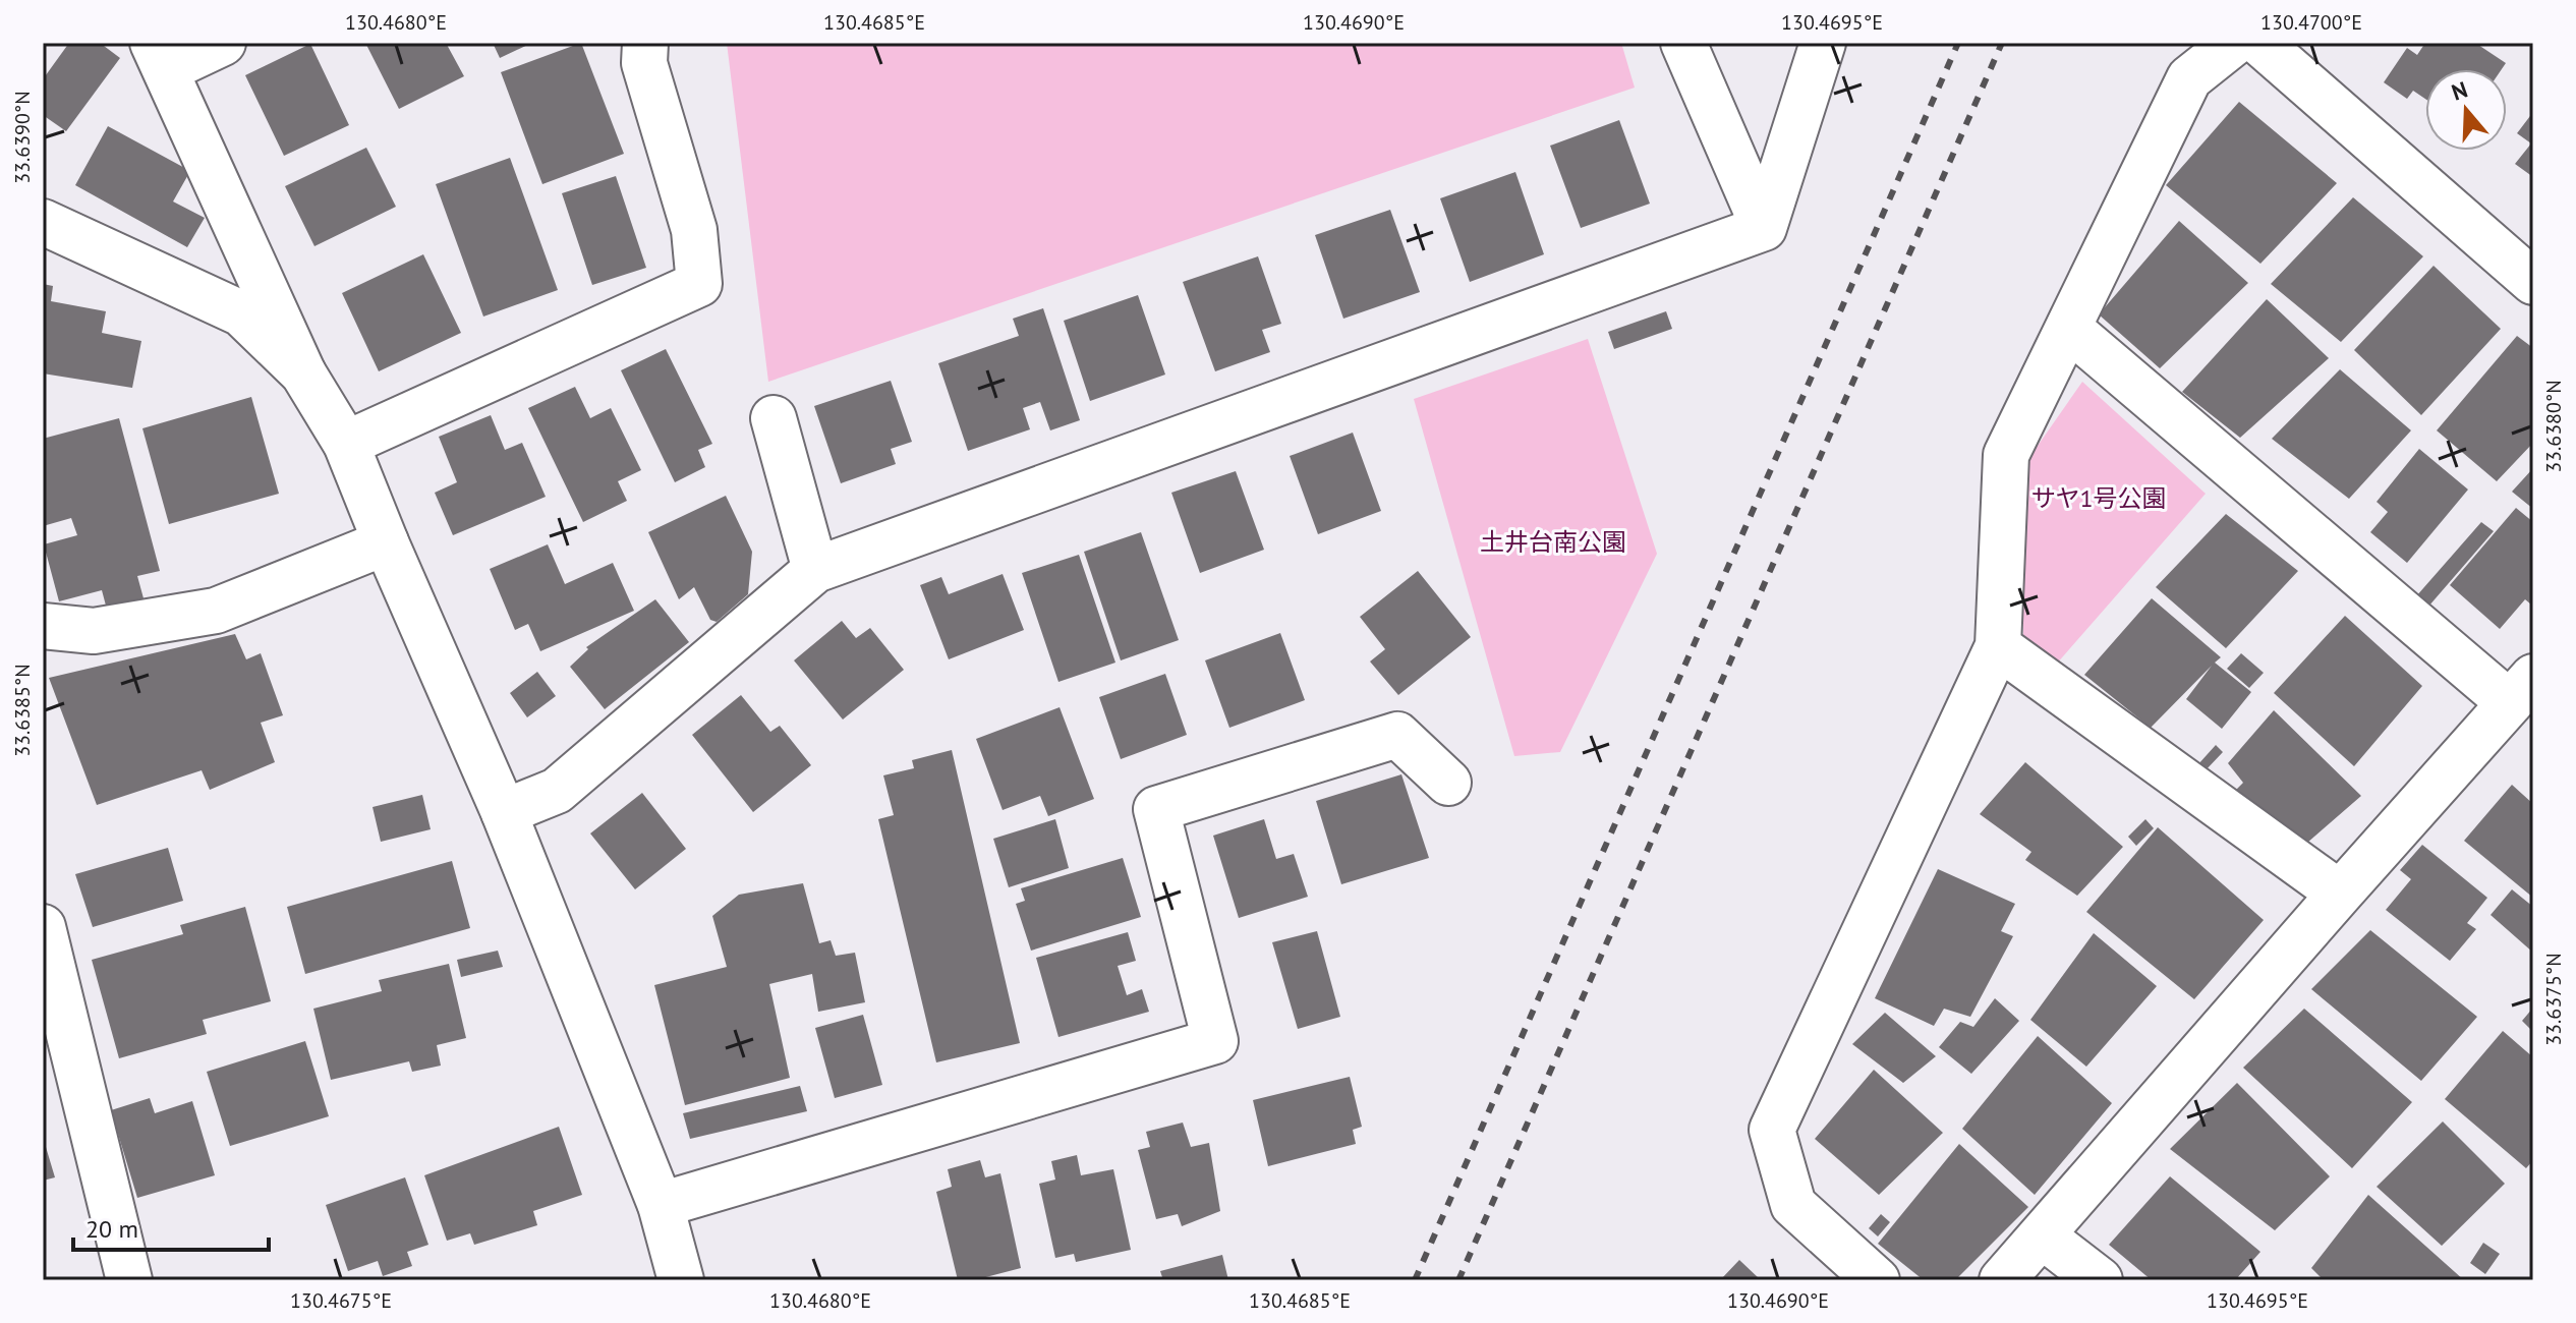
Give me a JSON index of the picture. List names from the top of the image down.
{
  "parks": ["サヤ1号公園", "土井台南公園"],
  "scale_bar": "20 m",
  "north": "top",
  "coordinates": [
    "130.4680°E",
    "130.4685°E",
    "130.4690°E",
    "130.4695°E",
    "130.4700°E",
    "33.6390°N",
    "33.6380°N",
    "33.6385°N",
    "33.6375°N",
    "130.4675°E"
  ]
}
